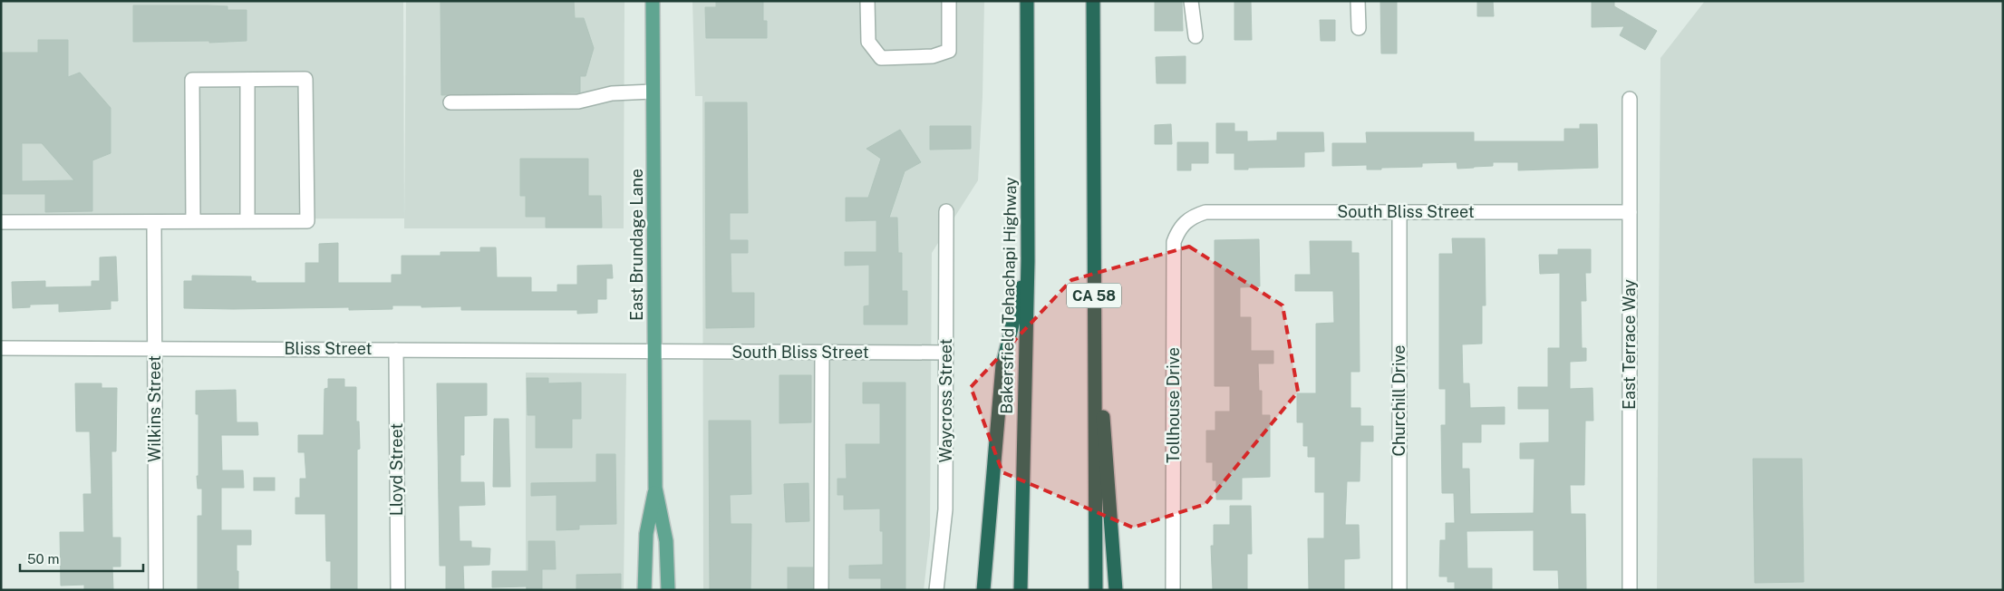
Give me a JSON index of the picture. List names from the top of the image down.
{
  "streets": {
    "highway": ["Bakersfield Tehachapi Highway", "CA 58"],
    "main road": ["East Brundage Lane"],
    "street": [
      "South Bliss Street",
      "East Terrace Way",
      "Bliss Street",
      "Waycross Street",
      "Churchill Drive",
      "Tollhouse Drive",
      "Wilkins Street",
      "Lloyd Street"
    ]
  },
  "crossings": [
    ["South Bliss Street", "East Brundage Lane"],
    ["South Bliss Street", "East Terrace Way"],
    ["South Bliss Street", "Bliss Street"],
    ["South Bliss Street", "Waycross Street"],
    ["South Bliss Street", "Churchill Drive"],
    ["South Bliss Street", "Tollhouse Drive"],
    ["East Brundage Lane", "Bliss Street"],
    ["Bliss Street", "Wilkins Street"],
    ["Bliss Street", "Lloyd Street"]
  ],
  "scale_bar": "50 m"
}
